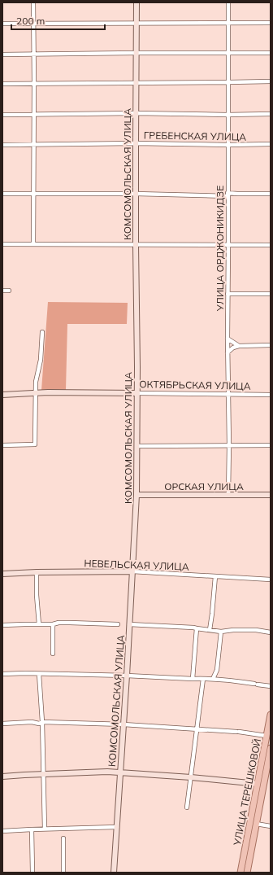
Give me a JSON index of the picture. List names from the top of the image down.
{
  "streets": {
    "main road": [
      "КОМСОМОЛЬСКАЯ УЛИЦА",
      "ОКТЯБРЬСКАЯ УЛИЦА",
      "ОРСКАЯ УЛИЦА",
      "НЕВЕЛЬСКАЯ УЛИЦА",
      "УЛИЦА ТЕРЕШКОВОЙ"
    ],
    "street": ["ГРЕБЕНСКАЯ УЛИЦА", "УЛИЦА ОРДЖОНИКИДЗЕ"]
  },
  "crossings": [
    ["ГРЕБЕНСКАЯ УЛИЦА", "КОМСОМОЛЬСКАЯ УЛИЦА"],
    ["ГРЕБЕНСКАЯ УЛИЦА", "УЛИЦА ОРДЖОНИКИДЗЕ"],
    ["КОМСОМОЛЬСКАЯ УЛИЦА", "ОКТЯБРЬСКАЯ УЛИЦА"],
    ["КОМСОМОЛЬСКАЯ УЛИЦА", "ОРСКАЯ УЛИЦА"],
    ["КОМСОМОЛЬСКАЯ УЛИЦА", "НЕВЕЛЬСКАЯ УЛИЦА"],
    ["УЛИЦА ОРДЖОНИКИДЗЕ", "ОКТЯБРЬСКАЯ УЛИЦА"],
    ["УЛИЦА ОРДЖОНИКИДЗЕ", "ОРСКАЯ УЛИЦА"]
  ],
  "scale_bar": "200 m"
}
